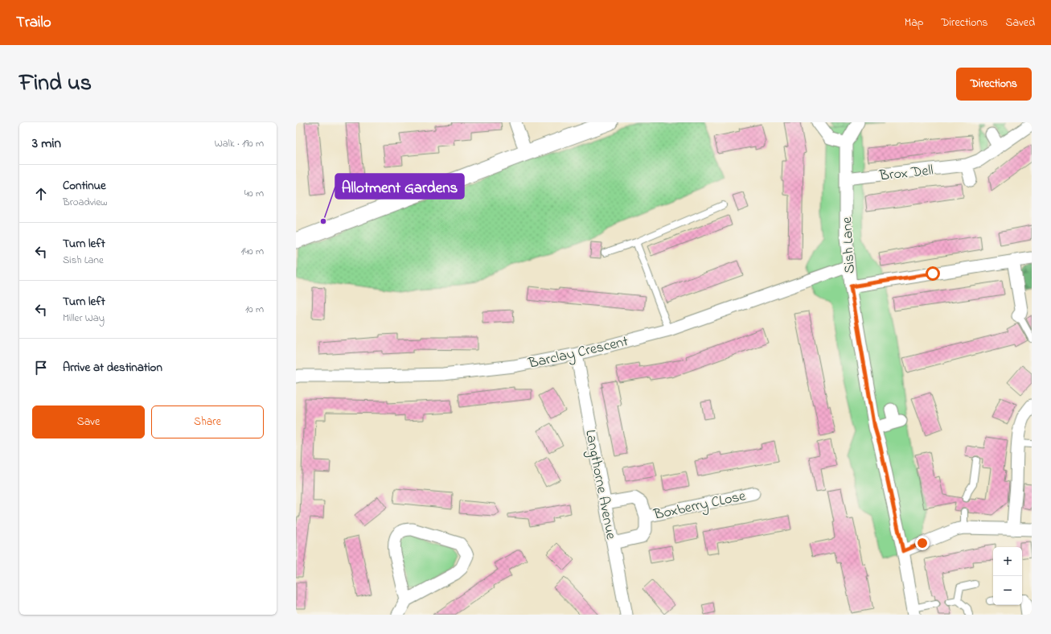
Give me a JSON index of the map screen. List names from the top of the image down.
{
  "streets": {
    "street": [
      "Brox Dell",
      "Sish Lane",
      "Barclay Crescent",
      "Langthorne Avenue",
      "Boxberry CLose"
    ]
  },
  "crossings": [
    ["Brox Dell", "Sish Lane"],
    ["Sish Lane", "Barclay Crescent"],
    ["Barclay Crescent", "Langthorne Avenue"],
    ["Langthorne Avenue", "Boxberry CLose"]
  ],
  "places": ["Allotment Gardens"],
  "page": {
    "header": "Trailo",
    "nav": ["Map", "Directions", "Saved"],
    "title": "Find us",
    "buttons": [
      "Directions",
      ["Save", "Share"]
    ],
    "heading": ["3 min", "Walk · 190 m"],
    "list": [
      ["Continue", "Broadview", "40 m"],
      ["Turn left", "Sish Lane", "140 m"],
      ["Turn left", "Miller Way", "10 m"],
      "Arrive at destination"
    ],
    "map_buttons": ["+", "−"]
  }
}
